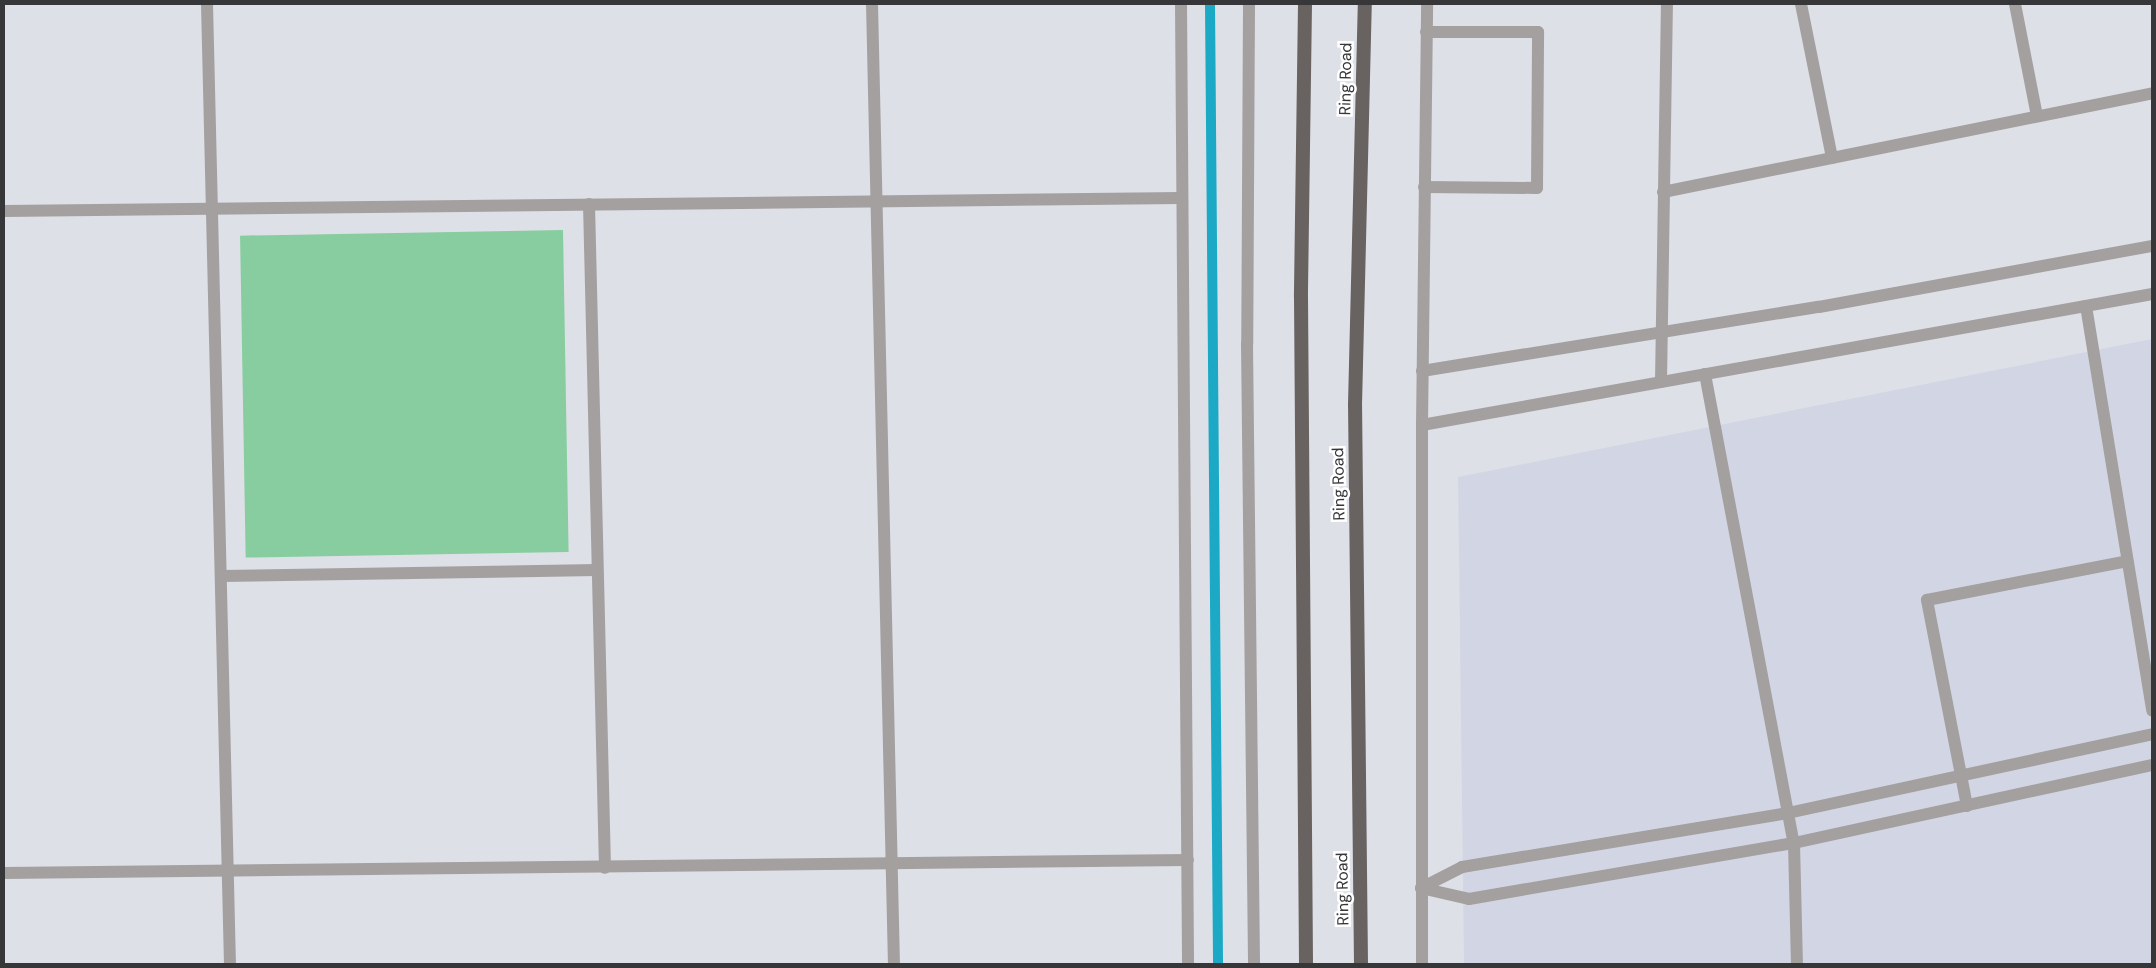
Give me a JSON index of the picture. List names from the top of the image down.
{
  "streets": {
    "highway": ["Ring Road"]
  }
}
